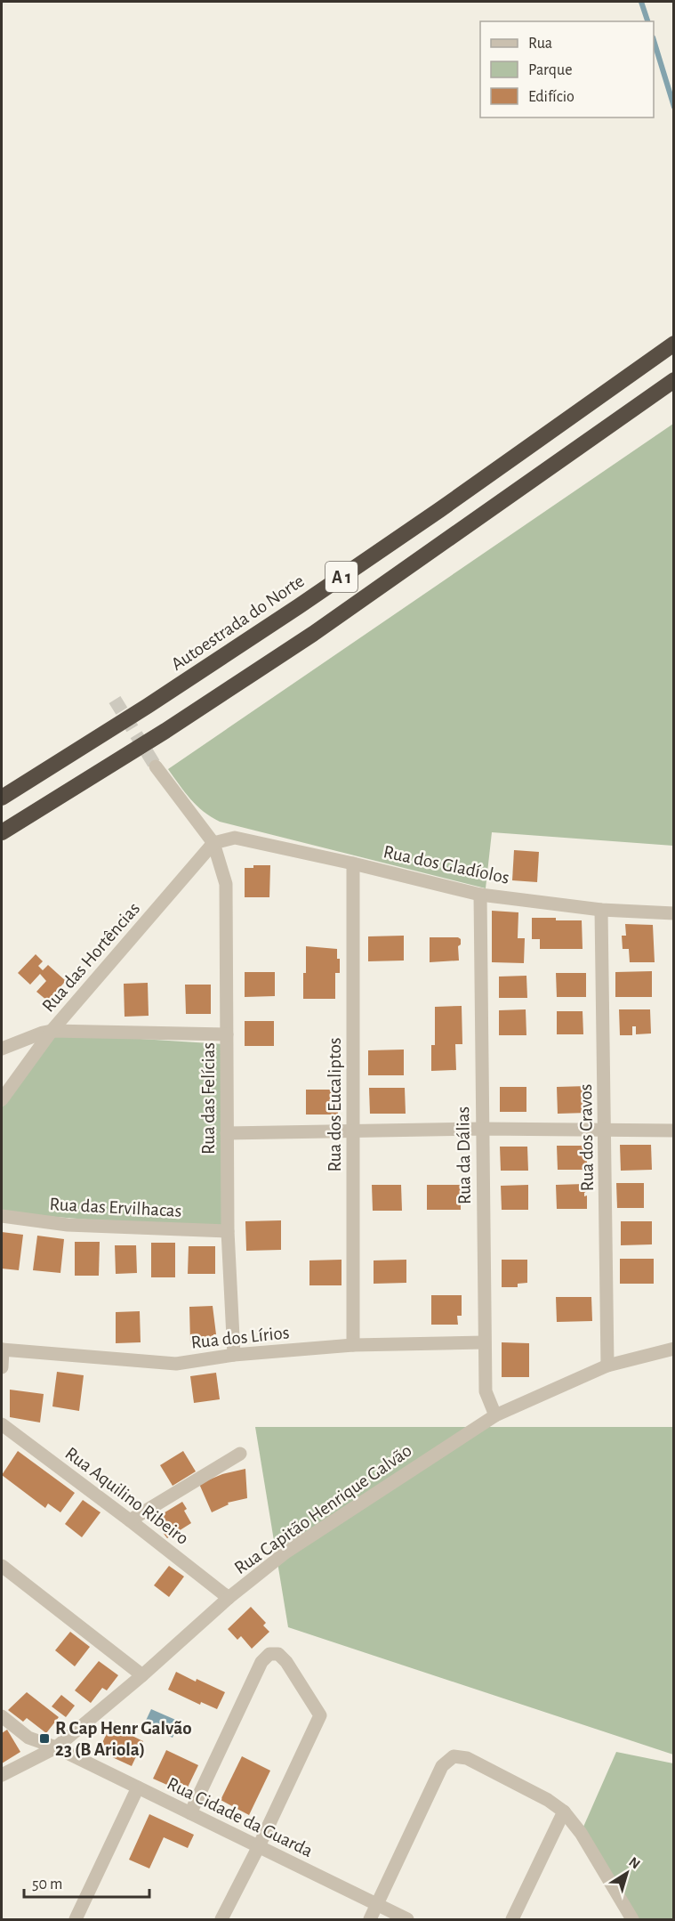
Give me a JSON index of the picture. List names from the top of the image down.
{
  "streets": {
    "highway": ["A 1", "Autoestrada do Norte"],
    "street": [
      "Rua dos Gladíolos",
      "Rua das Hortências",
      "Rua das Felícias",
      "Rua dos Eucaliptos",
      "Rua dos Cravos",
      "Rua da Dálias",
      "Rua das Ervilhacas",
      "Rua dos Lírios",
      "Rua Aquilino Ribeiro",
      "Rua Capitão Henrique Galvão",
      "Rua Cidade da Guarda"
    ]
  },
  "crossings": [
    ["Rua dos Gladíolos", "Rua das Hortências"],
    ["Rua dos Gladíolos", "Rua das Felícias"],
    ["Rua dos Gladíolos", "Rua dos Eucaliptos"],
    ["Rua dos Gladíolos", "Rua dos Cravos"],
    ["Rua dos Gladíolos", "Rua da Dálias"],
    ["Rua das Hortências", "Rua das Felícias"],
    ["Rua das Felícias", "Rua das Ervilhacas"],
    ["Rua das Felícias", "Rua dos Lírios"],
    ["Rua dos Eucaliptos", "Rua dos Lírios"],
    ["Rua dos Cravos", "Rua Capitão Henrique Galvão"],
    ["Rua da Dálias", "Rua dos Lírios"],
    ["Rua da Dálias", "Rua Capitão Henrique Galvão"],
    ["Rua Aquilino Ribeiro", "Rua Capitão Henrique Galvão"],
    ["Rua Capitão Henrique Galvão", "Rua Cidade da Guarda"]
  ],
  "places": {
    "transit": ["R Cap Henr Galvão 23 (B Ariola)"]
  },
  "legend": ["Rua", "Parque", "Edifício"],
  "scale_bar": "50 m",
  "north": "top right"
}
